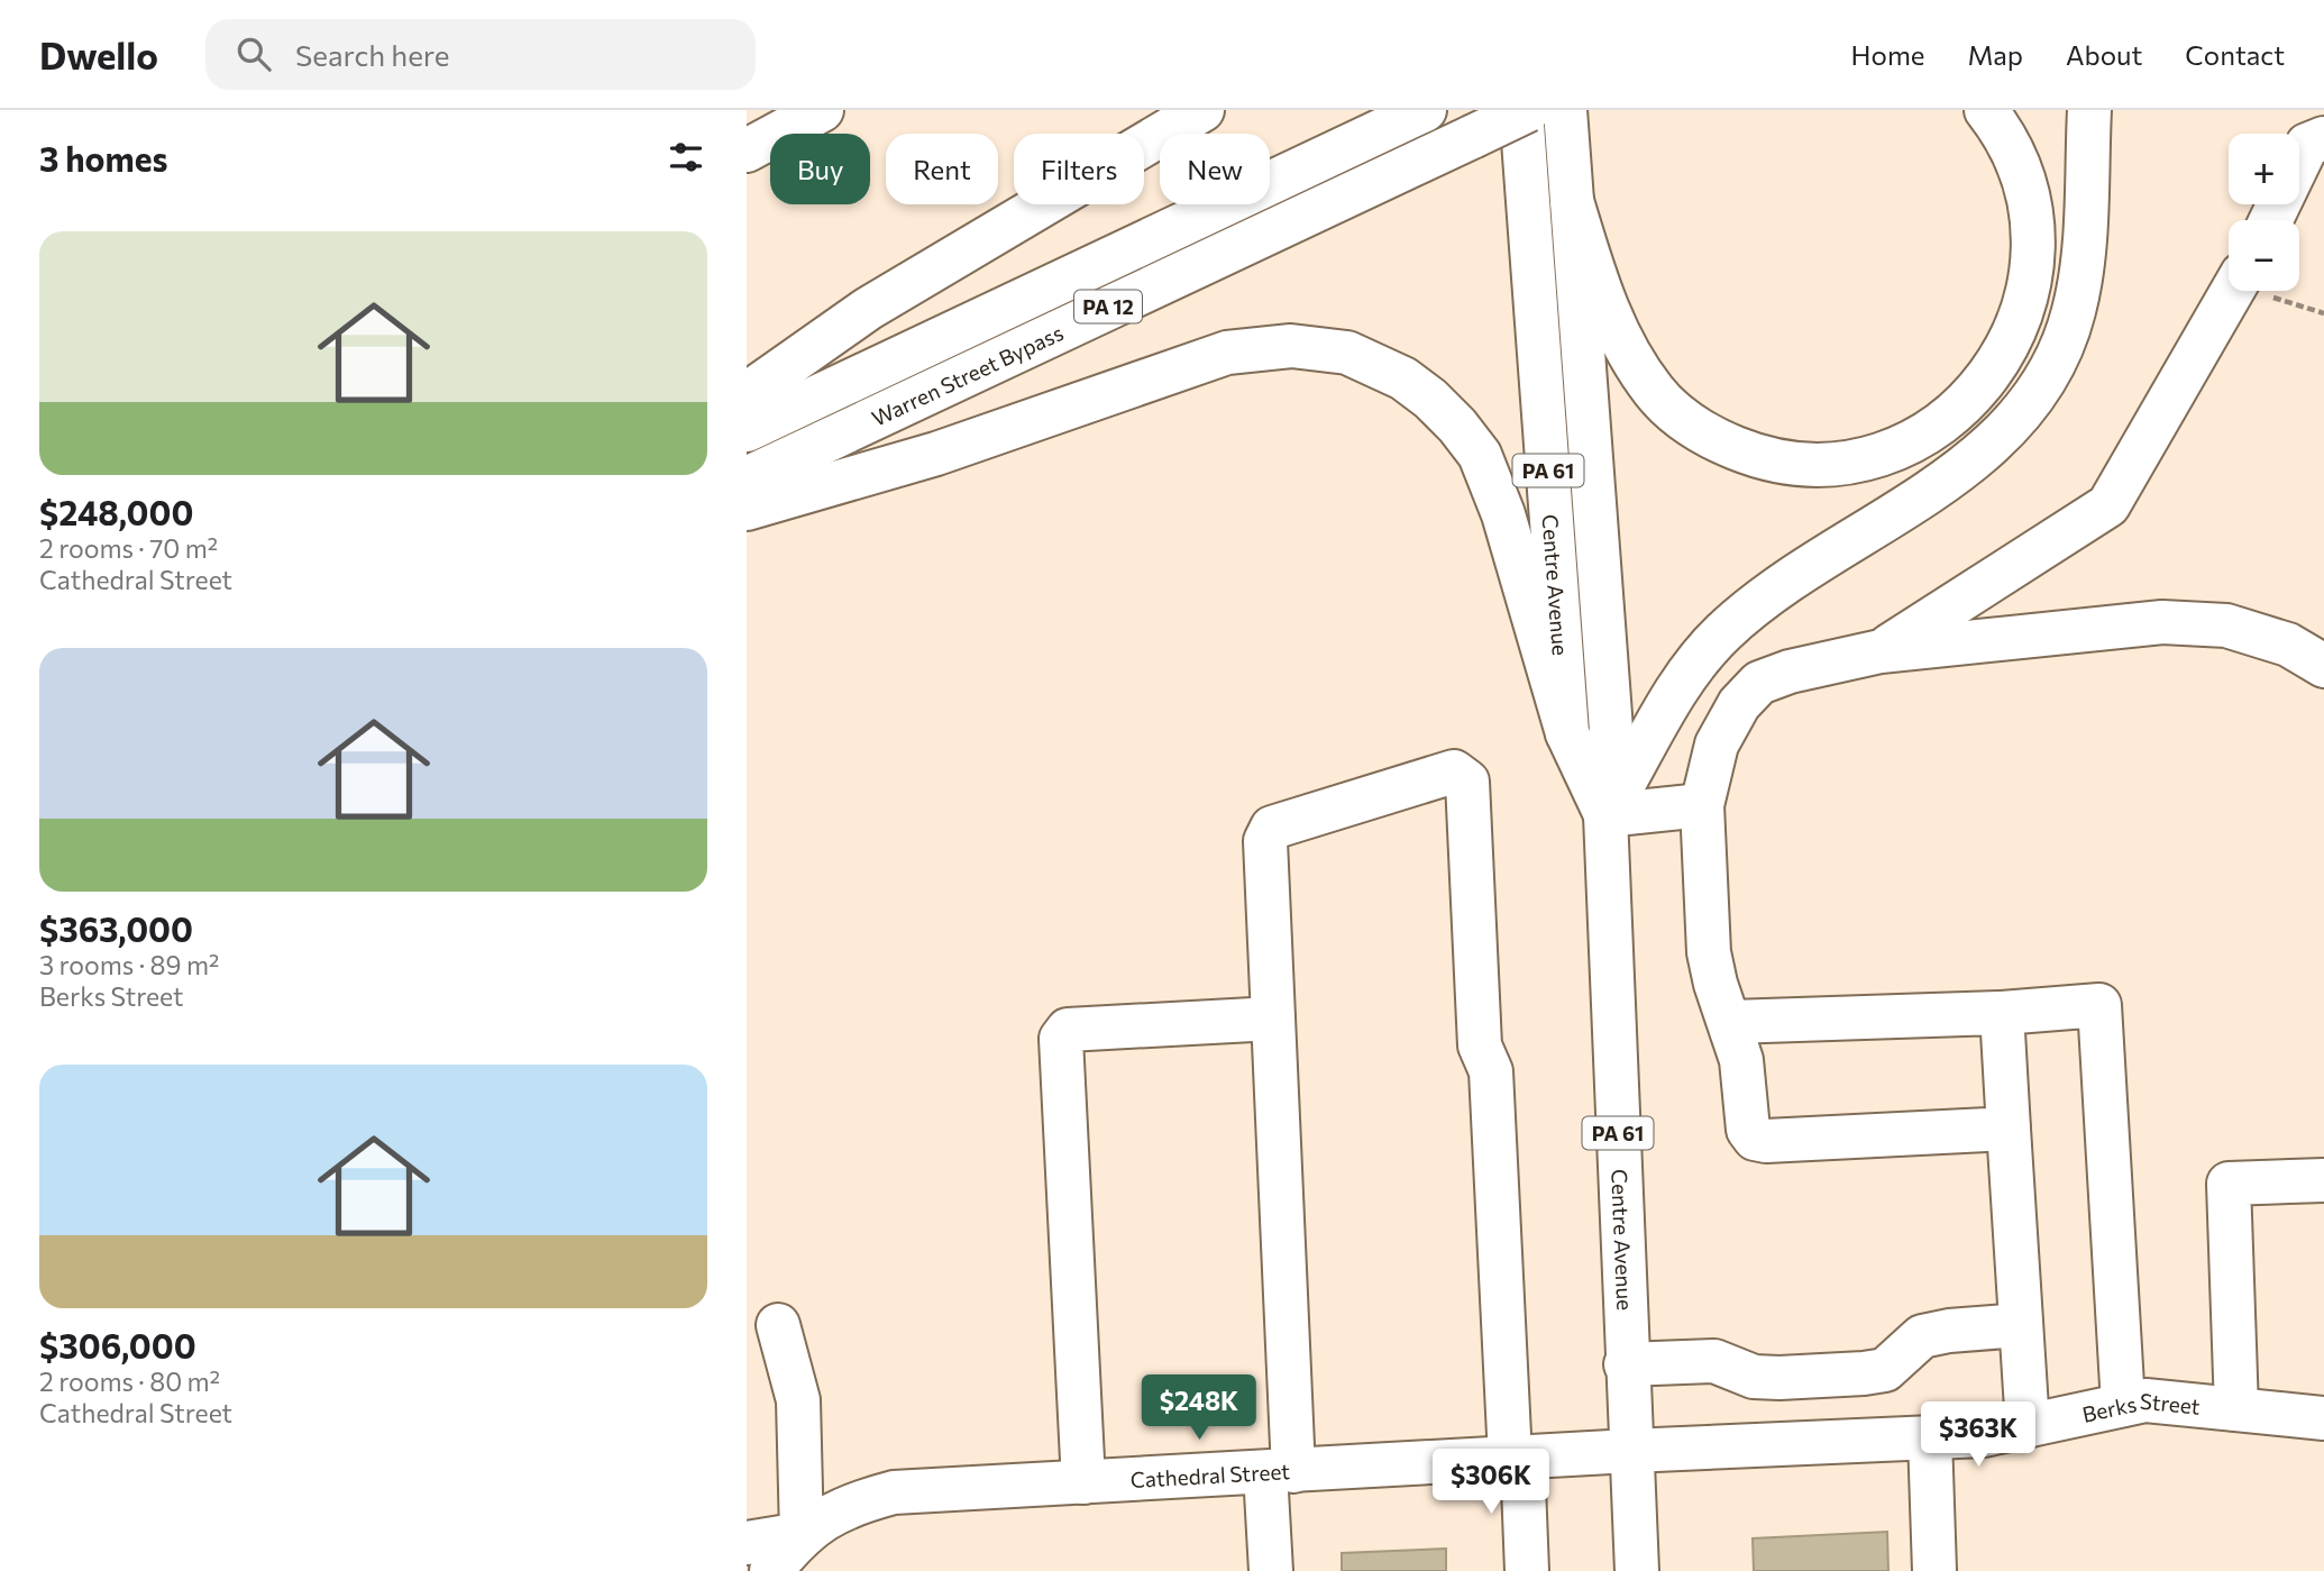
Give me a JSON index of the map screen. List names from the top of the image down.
{
  "streets": {
    "main road": [
      "PA 12",
      "Warren Street Bypass",
      "PA 61",
      "Centre Avenue",
      "Berks Street",
      "Cathedral Street"
    ]
  },
  "crossings": [
    ["Centre Avenue", "Berks Street"],
    ["Centre Avenue", "Cathedral Street"],
    ["Berks Street", "Cathedral Street"]
  ],
  "page": {
    "header": "Dwello",
    "search": "Search here",
    "nav": [
      "Home",
      "Map",
      "About",
      "Contact"
    ],
    "heading": "3 homes",
    "map_buttons": ["+", "−"],
    "chip": [
      "Buy",
      "Rent",
      "Filters",
      "New"
    ],
    "list": [
      {
        "name": "$248,000",
        "note": "2 rooms · 70 m² · Cathedral Street"
      },
      {
        "name": "$363,000",
        "note": "3 rooms · 89 m² · Berks Street"
      },
      {
        "name": "$306,000",
        "note": "2 rooms · 80 m² · Cathedral Street"
      }
    ],
    "price": ["$248K", "$363K", "$306K"]
  }
}
